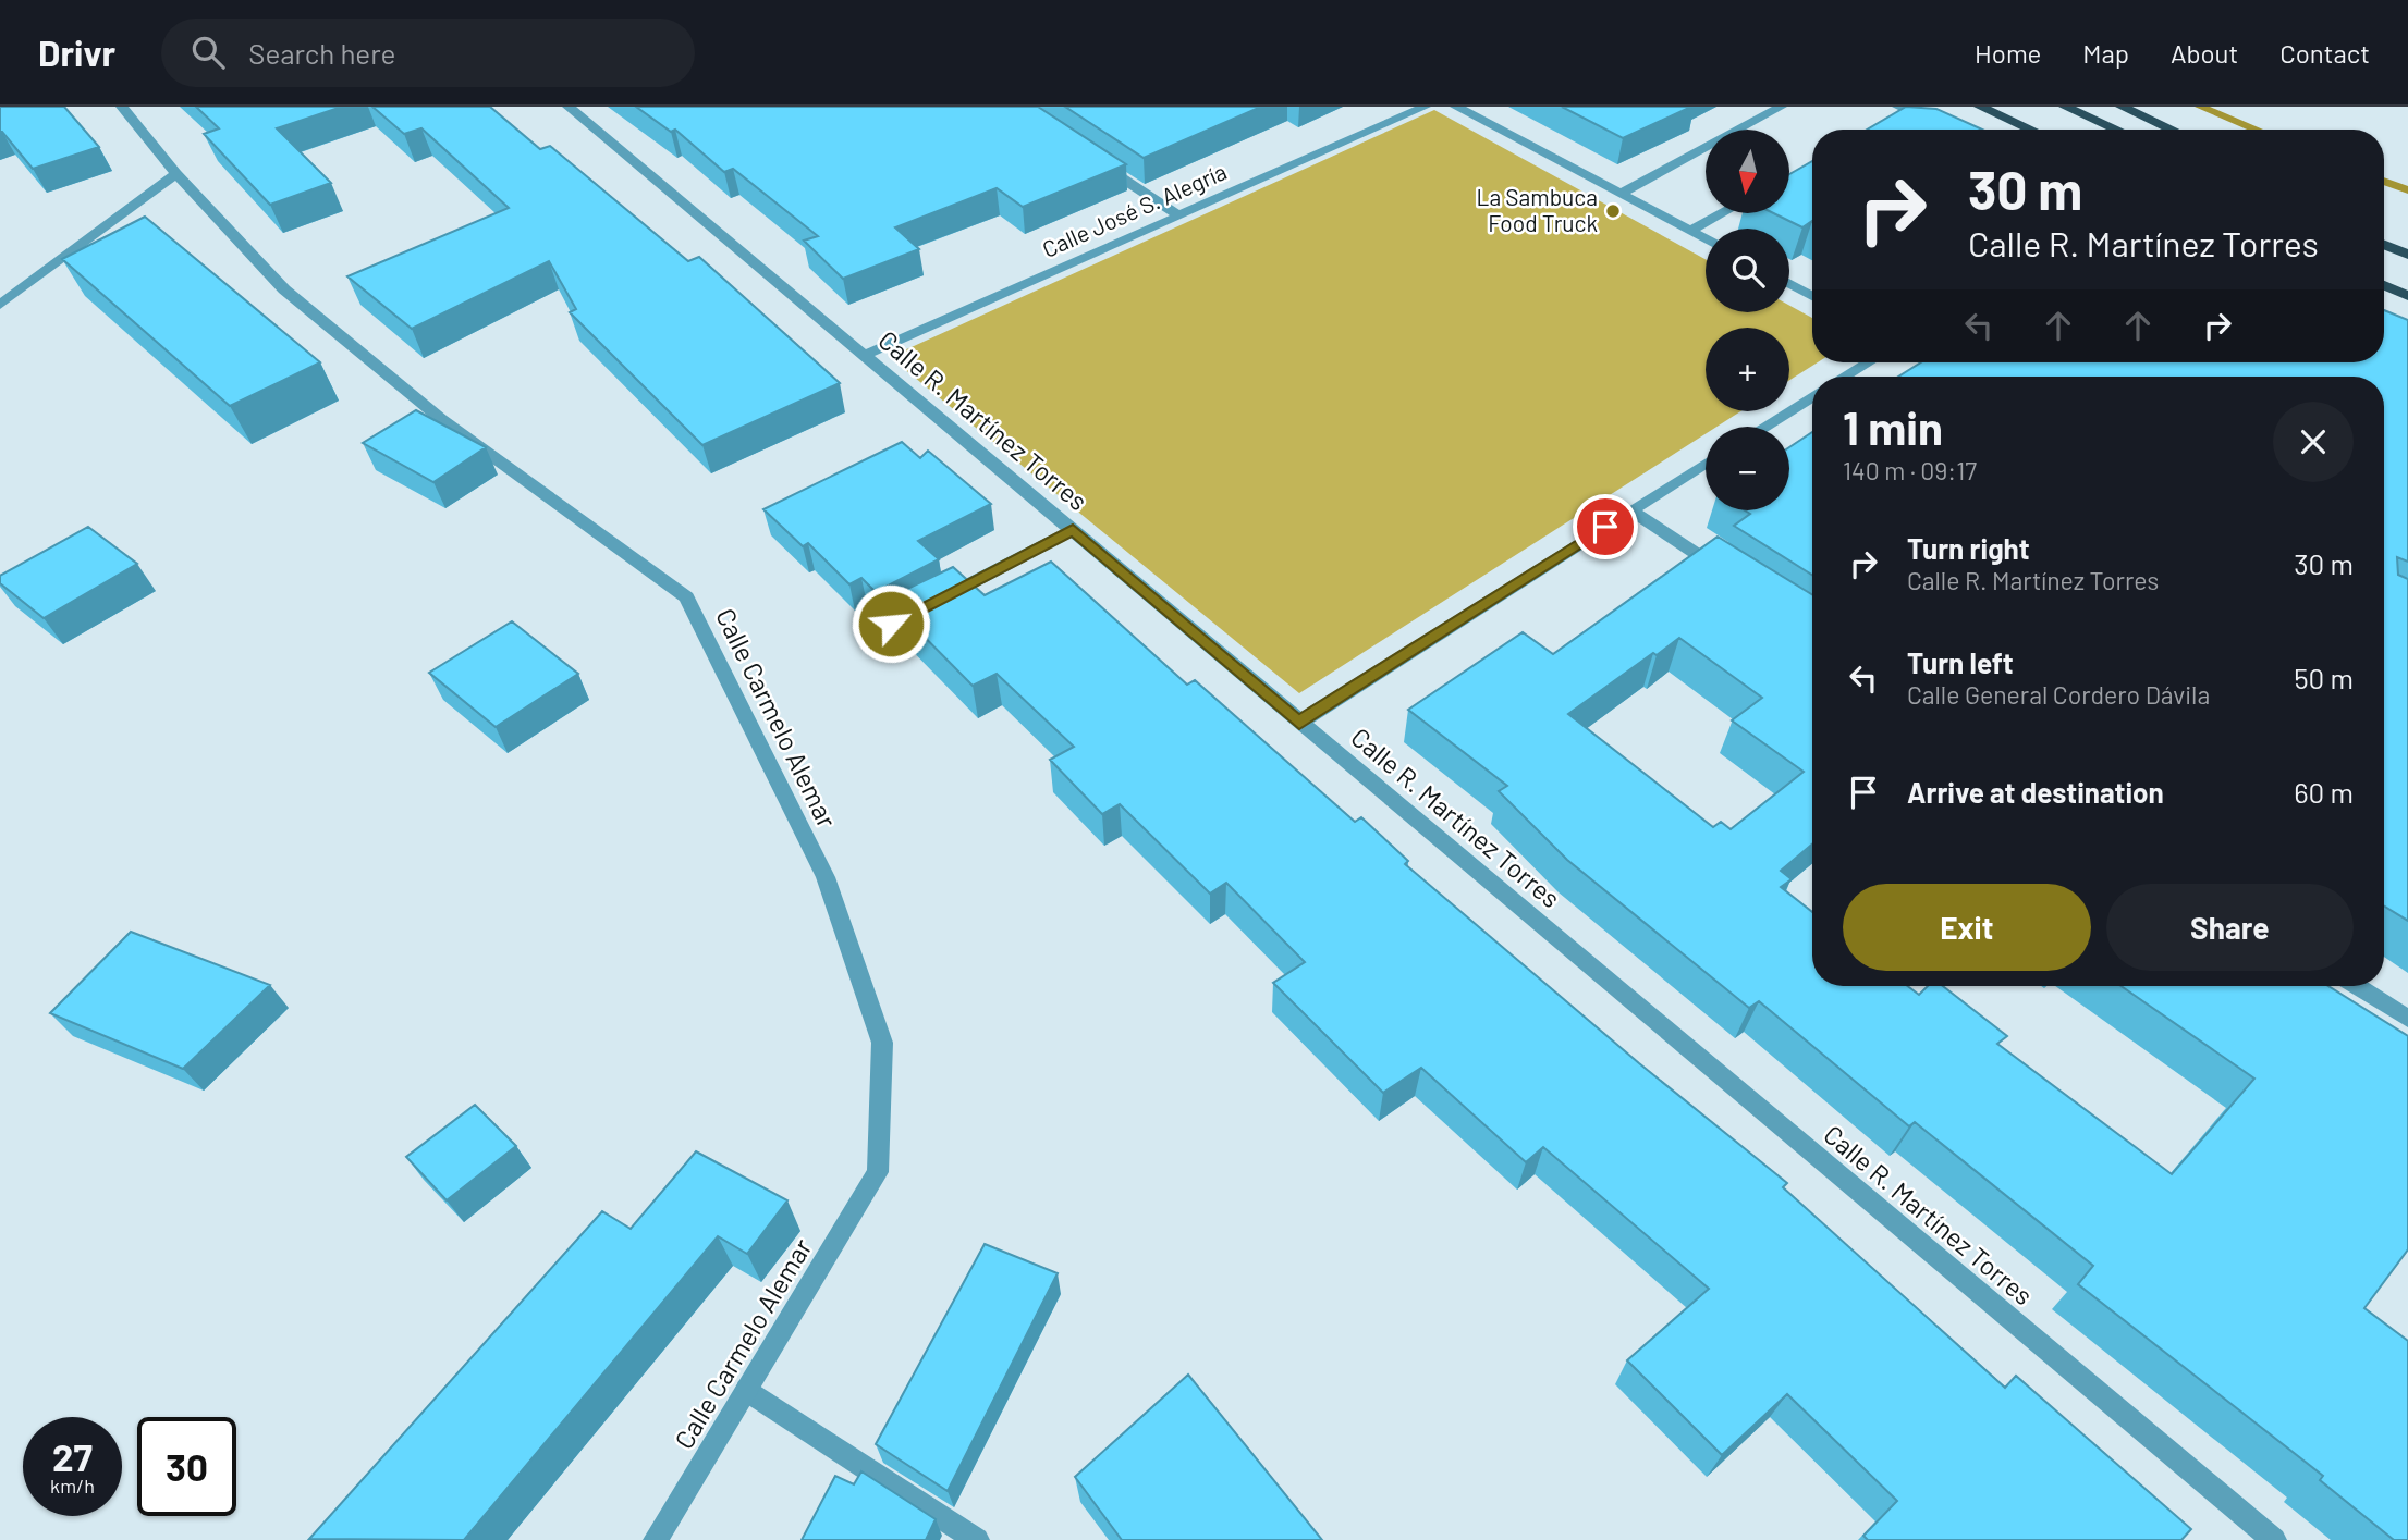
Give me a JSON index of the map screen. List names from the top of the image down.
{
  "streets": {
    "street": ["Calle José S. Alegría", "Calle R. Martínez Torres", "Calle Carmelo Alemar"]
  },
  "crossings": [
    ["Calle José S. Alegría", "Calle R. Martínez Torres"]
  ],
  "places": ["La Sambuca Food Truck"],
  "north": "bottom",
  "page": {
    "header": "Drivr",
    "search": "Search here",
    "nav": [
      "Home",
      "Map",
      "About",
      "Contact"
    ],
    "map_buttons": ["+", "−"],
    "turn": ["30 m", "Calle R. Martínez Torres"],
    "heading": ["1 min", "140 m · 09:17"],
    "list": [
      {
        "name": "Turn right",
        "note": "Calle R. Martínez Torres",
        "value": "30 m"
      },
      {
        "name": "Turn left",
        "note": "Calle General Cordero Dávila",
        "value": "50 m"
      },
      {
        "name": "Arrive at destination",
        "value": "60 m"
      }
    ],
    "buttons": ["Exit", "Share"],
    "speed": "27 km/h",
    "limit": "30"
  }
}
